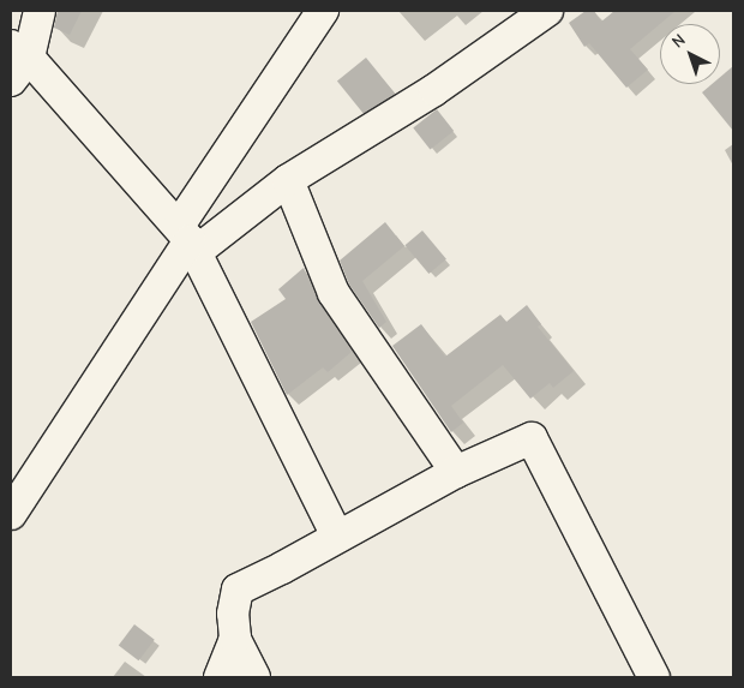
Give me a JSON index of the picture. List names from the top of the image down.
{
  "north": "top left"
}
